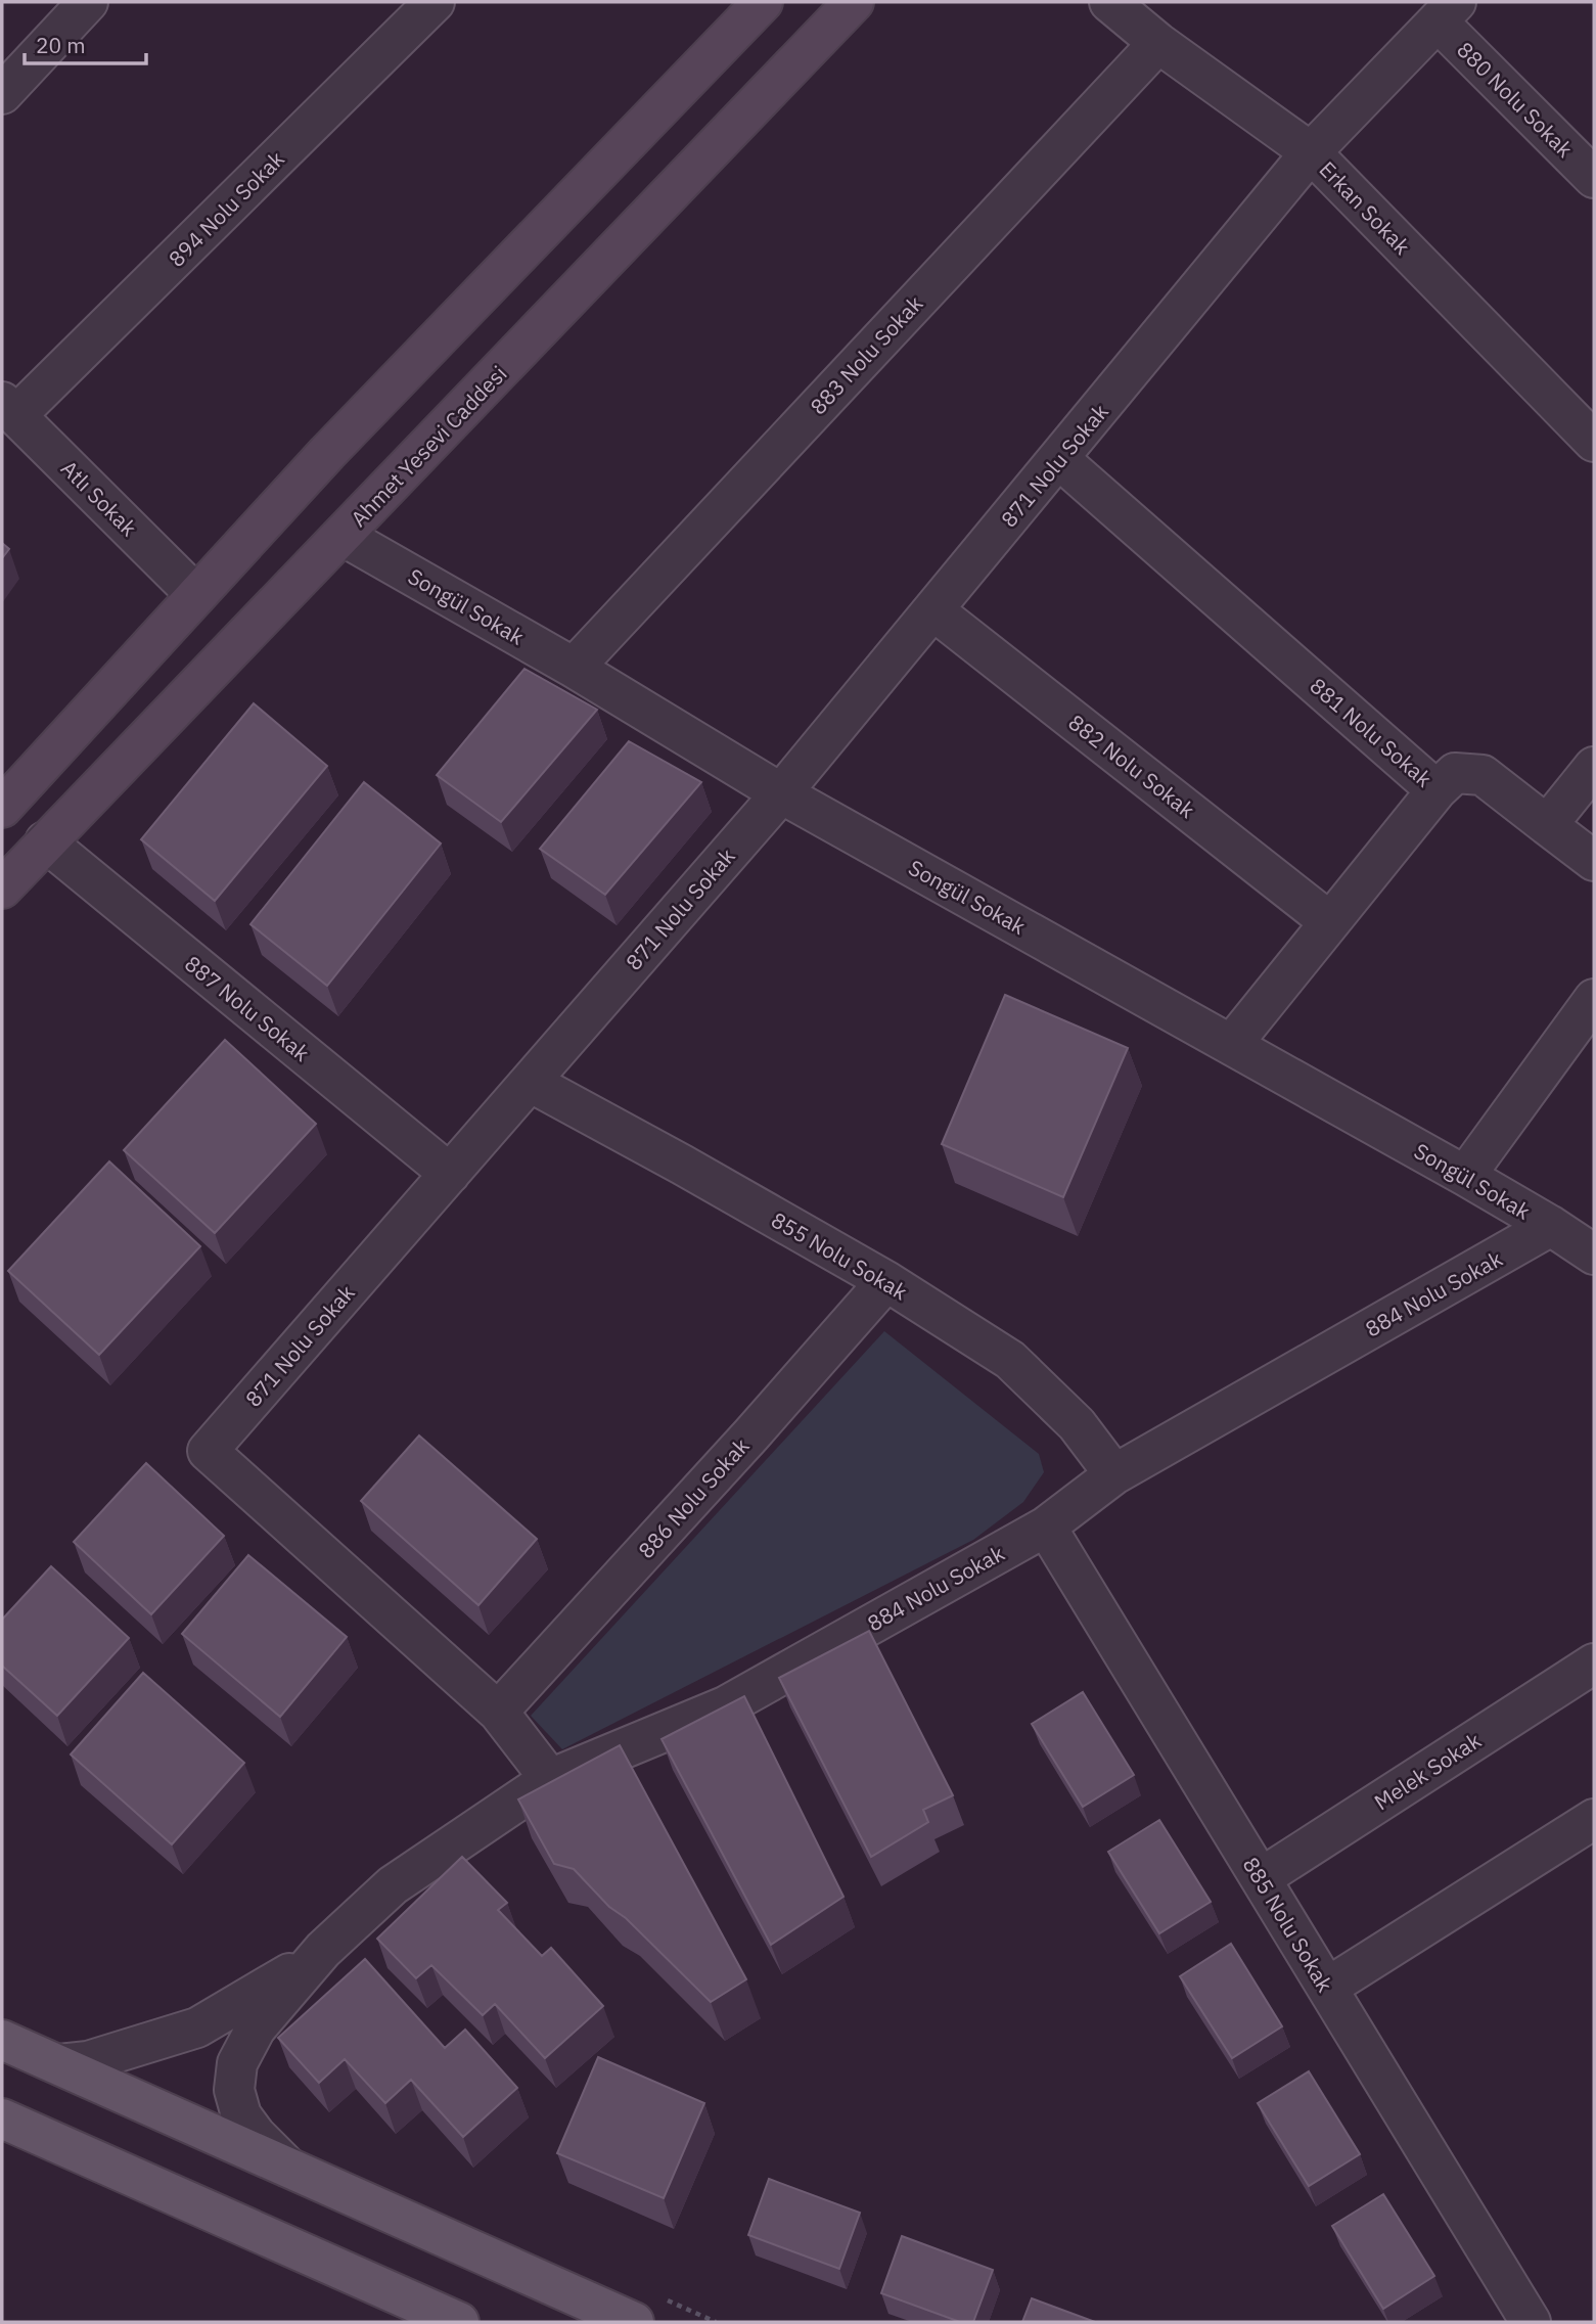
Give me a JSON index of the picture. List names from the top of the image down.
{
  "streets": {
    "main road": ["Ahmet Yesevi Caddesi"],
    "street": [
      "880 Nolu Sokak",
      "Erkan Sokak",
      "894 Nolu Sokak",
      "883 Nolu Sokak",
      "871 Nolu Sokak",
      "Atlı Sokak",
      "Songül Sokak",
      "881 Nolu Sokak",
      "882 Nolu Sokak",
      "887 Nolu Sokak",
      "855 Nolu Sokak",
      "884 Nolu Sokak",
      "886 Nolu Sokak",
      "Melek Sokak",
      "885 Nolu Sokak"
    ]
  },
  "crossings": [
    ["880 Nolu Sokak", "871 Nolu Sokak"],
    ["Erkan Sokak", "883 Nolu Sokak"],
    ["Erkan Sokak", "871 Nolu Sokak"],
    ["894 Nolu Sokak", "Atlı Sokak"],
    ["883 Nolu Sokak", "Songül Sokak"],
    ["Ahmet Yesevi Caddesi", "Songül Sokak"],
    ["Ahmet Yesevi Caddesi", "887 Nolu Sokak"],
    ["871 Nolu Sokak", "Songül Sokak"],
    ["871 Nolu Sokak", "881 Nolu Sokak"],
    ["871 Nolu Sokak", "882 Nolu Sokak"],
    ["871 Nolu Sokak", "887 Nolu Sokak"],
    ["871 Nolu Sokak", "855 Nolu Sokak"],
    ["871 Nolu Sokak", "884 Nolu Sokak"],
    ["871 Nolu Sokak", "886 Nolu Sokak"],
    ["Songül Sokak", "881 Nolu Sokak"],
    ["Songül Sokak", "884 Nolu Sokak"],
    ["881 Nolu Sokak", "882 Nolu Sokak"],
    ["855 Nolu Sokak", "884 Nolu Sokak"],
    ["855 Nolu Sokak", "886 Nolu Sokak"],
    ["884 Nolu Sokak", "885 Nolu Sokak"],
    ["Melek Sokak", "885 Nolu Sokak"]
  ],
  "scale_bar": "20 m"
}
